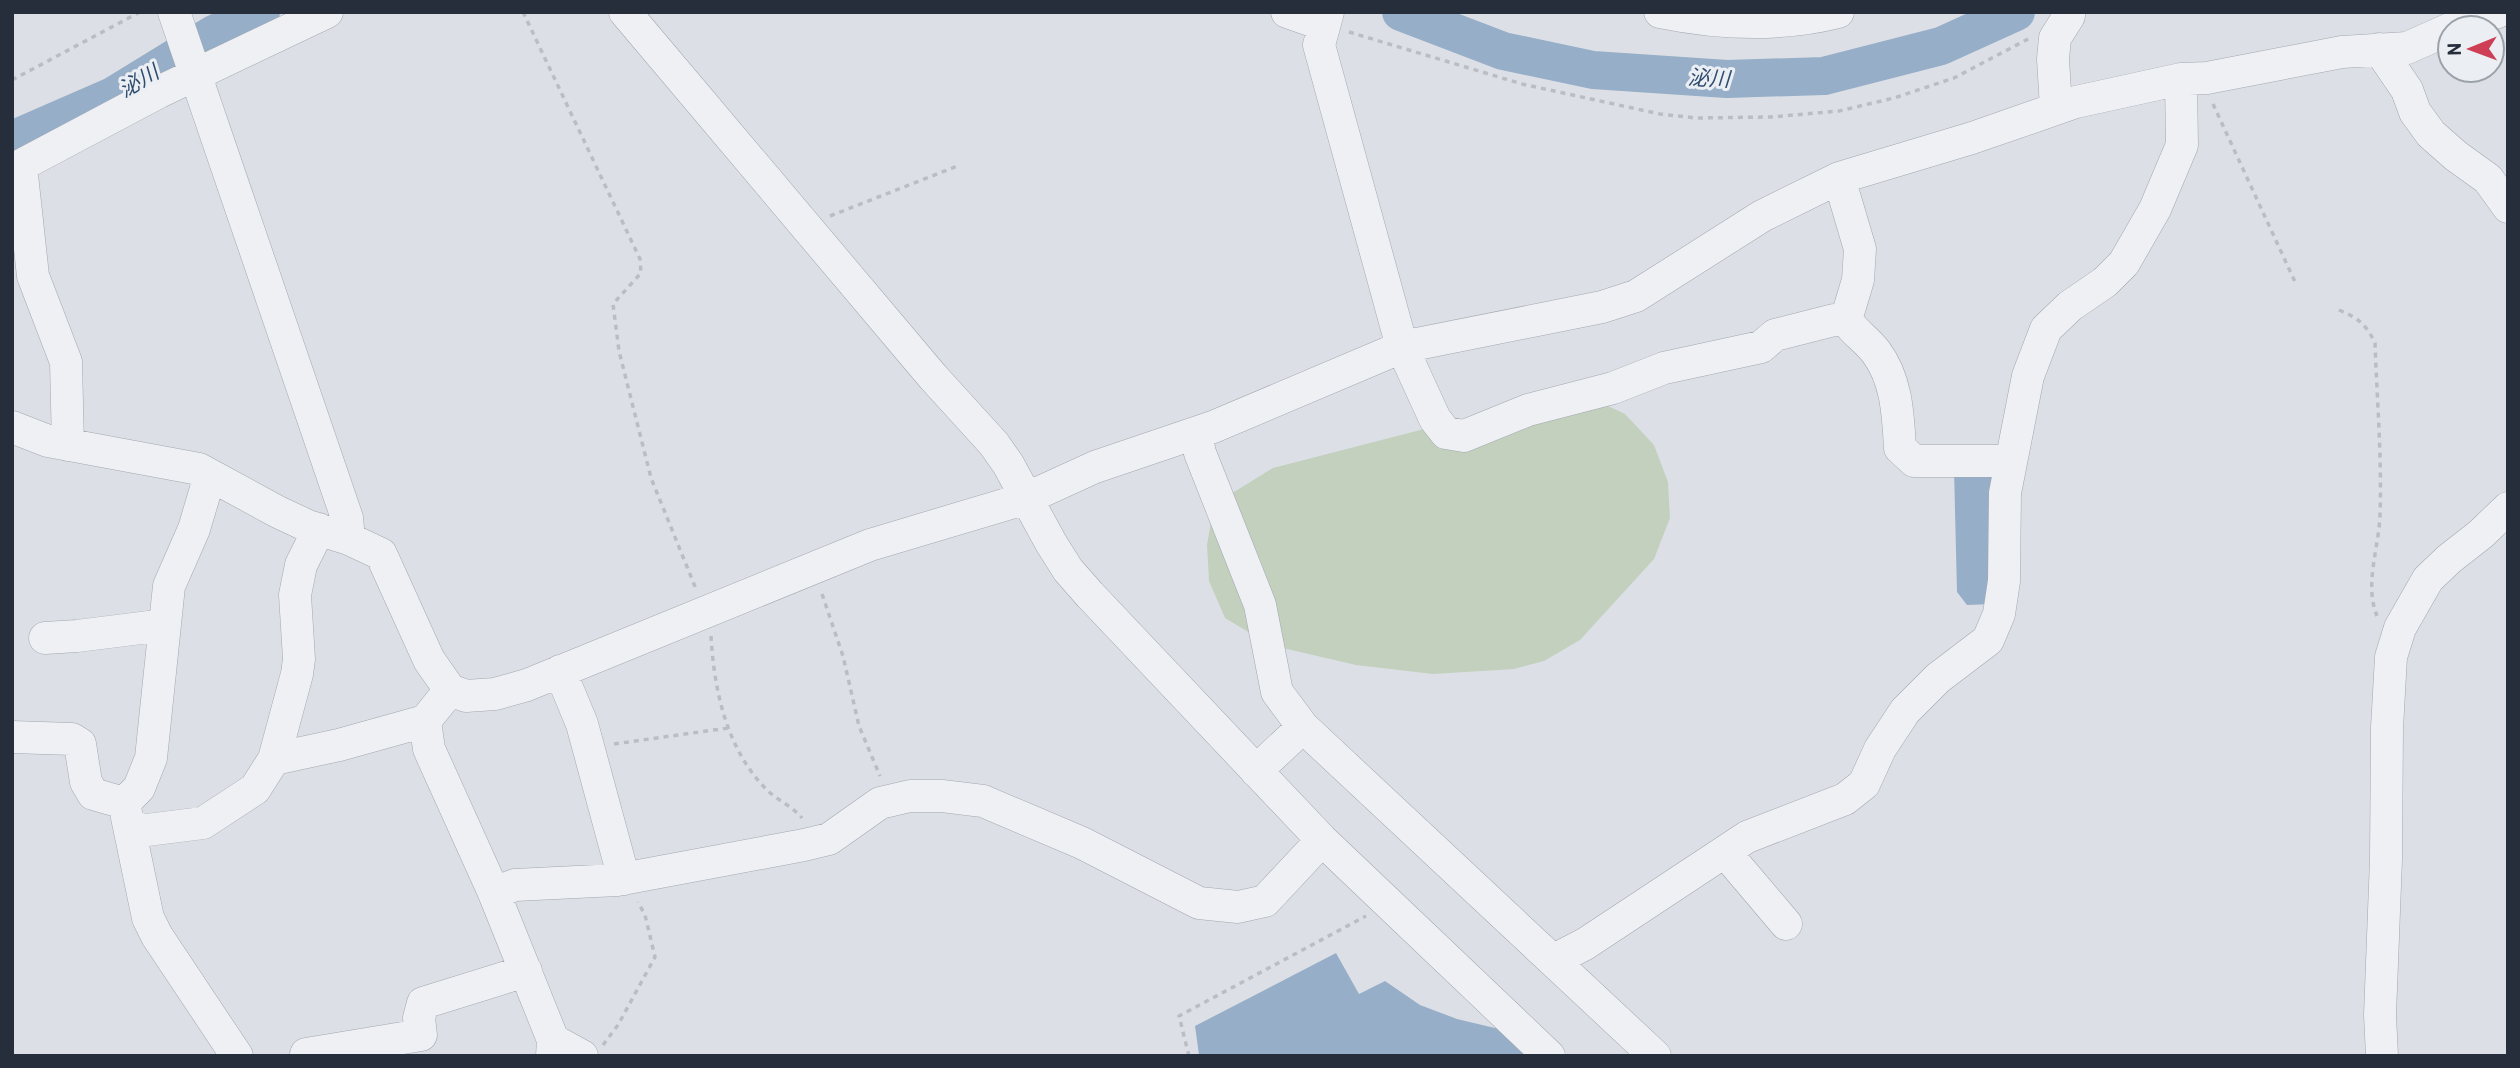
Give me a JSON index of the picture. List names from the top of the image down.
{
  "water": ["泌川"],
  "north": "left"
}
